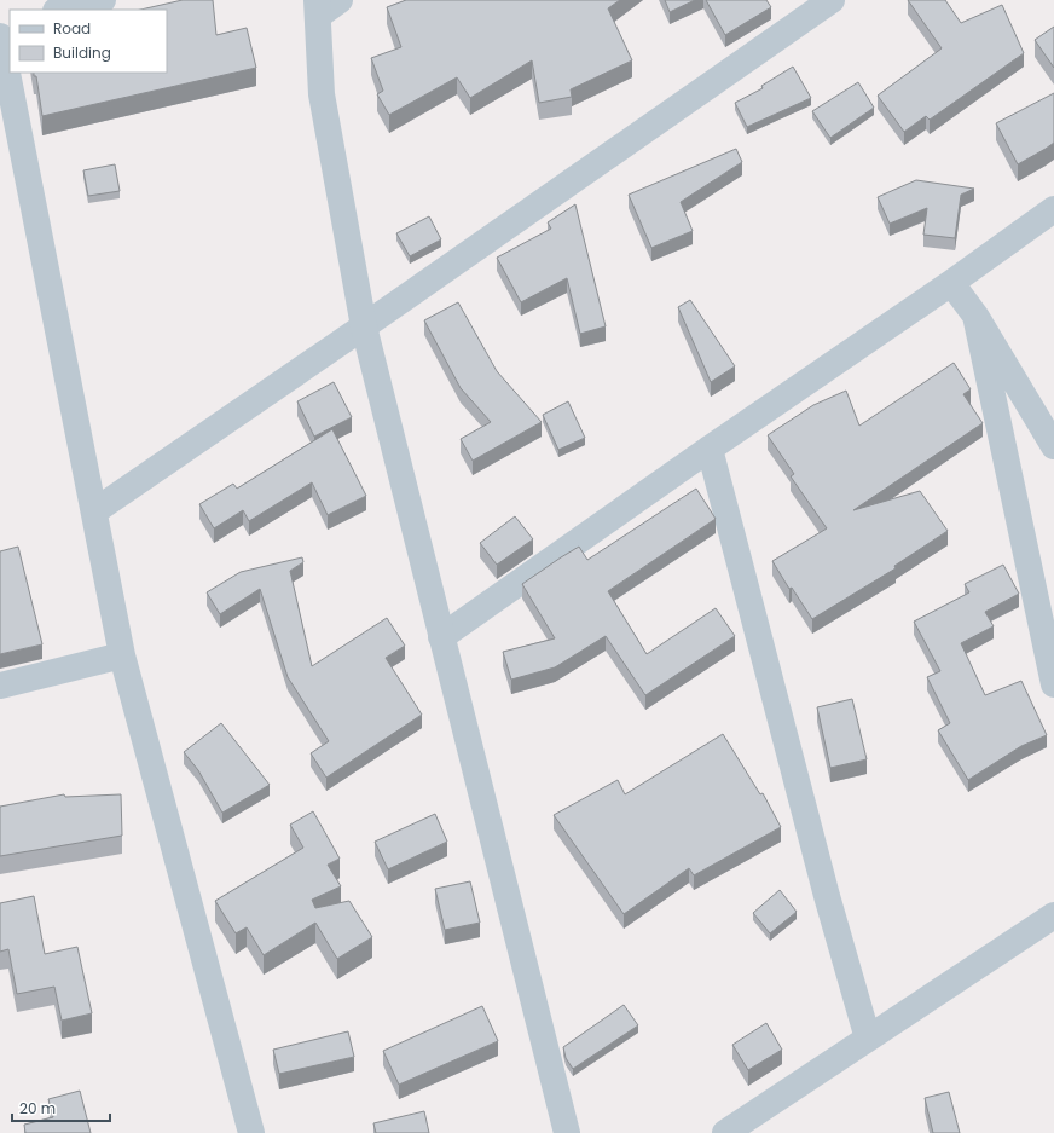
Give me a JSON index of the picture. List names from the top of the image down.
{
  "legend": ["Road", "Building"],
  "scale_bar": "20 m"
}
